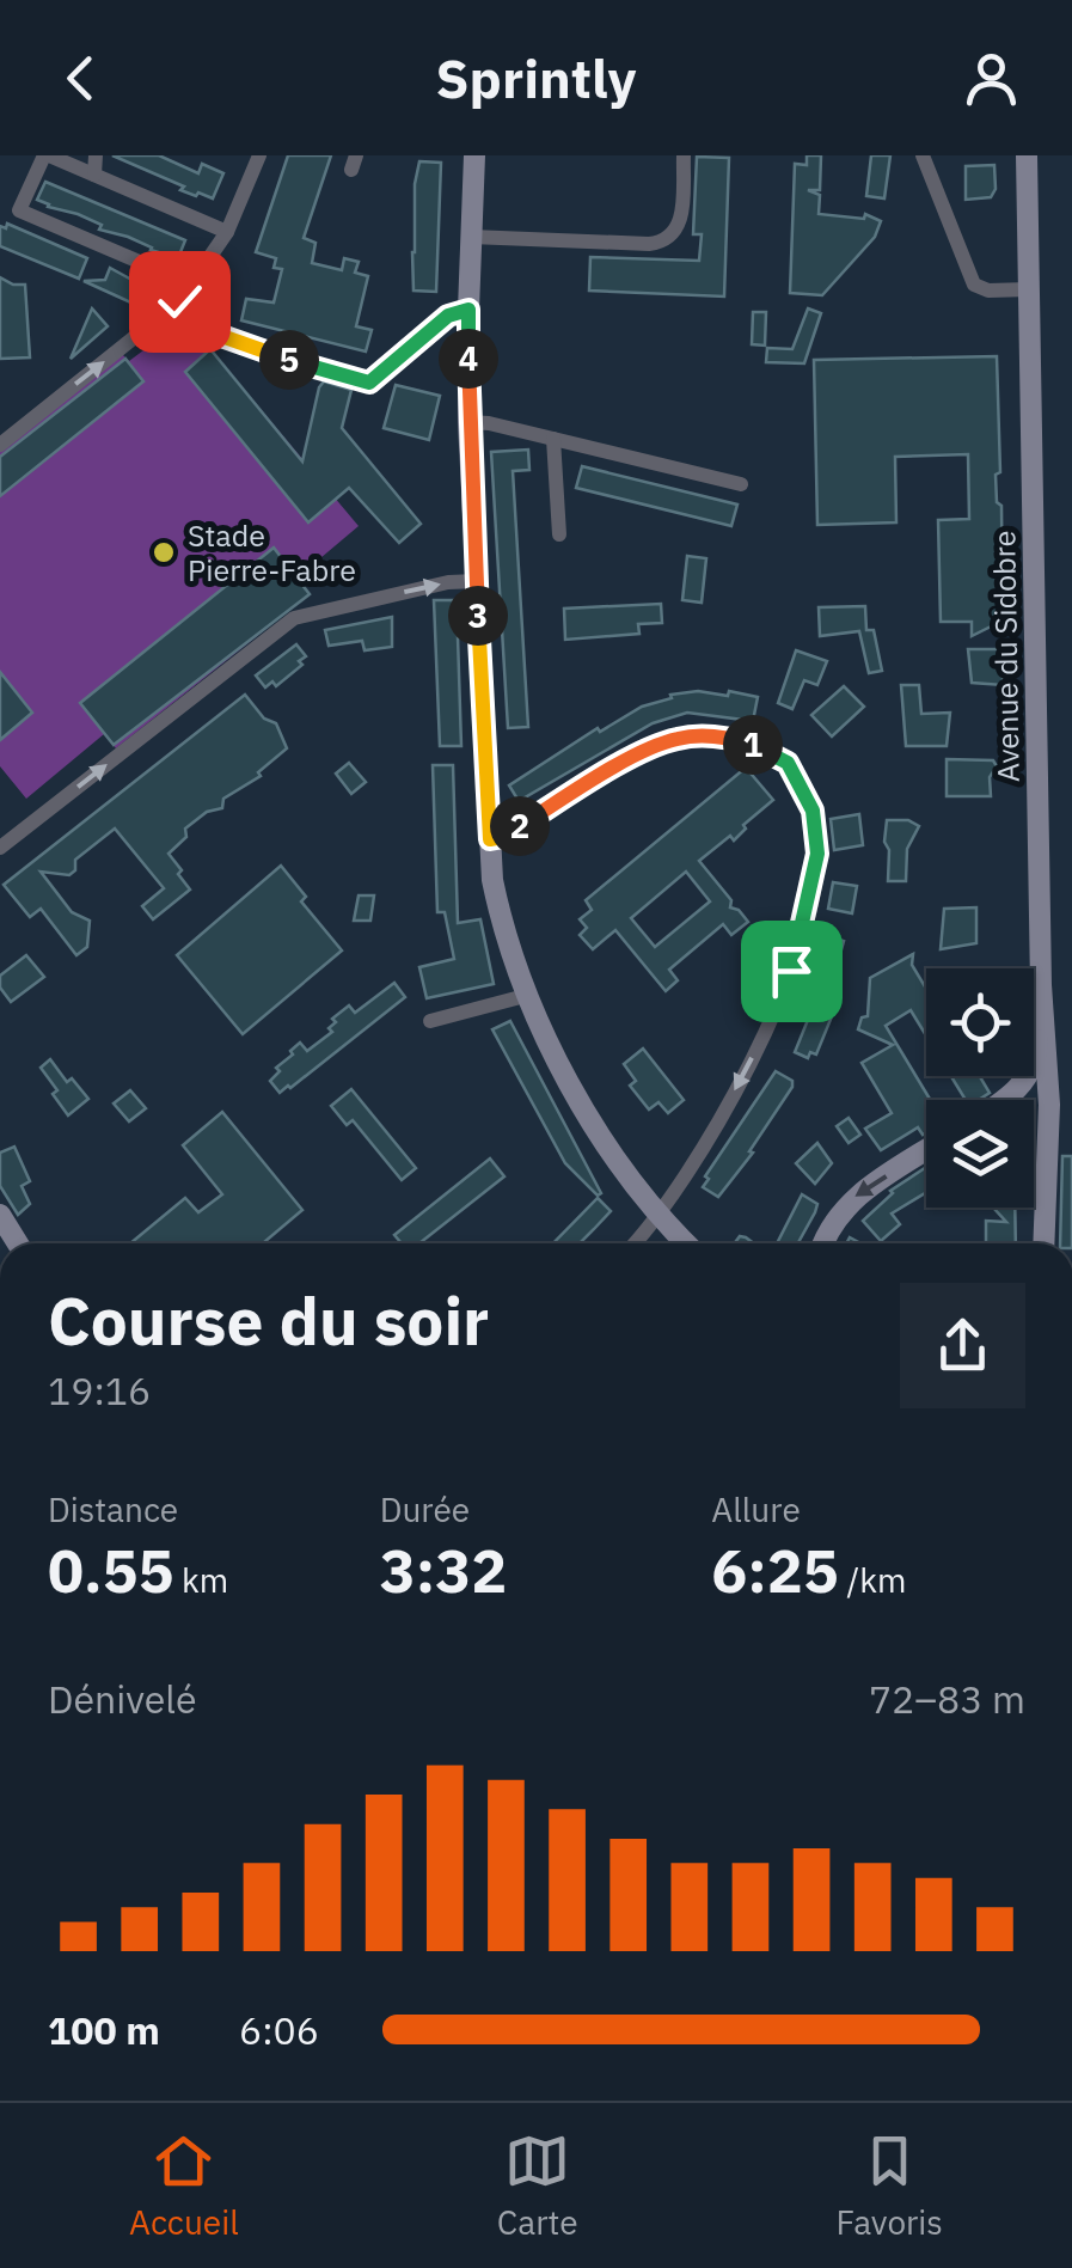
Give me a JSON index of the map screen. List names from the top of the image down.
{
  "streets": {
    "main road": ["Avenue du Sidobre"]
  },
  "places": ["Stade Pierre-Fabre"],
  "page": {
    "header": "Sprintly",
    "pins": [
      "4",
      "5",
      "3",
      "1",
      "2"
    ],
    "heading": ["Course du soir", "19:16"],
    "stats": [
      ["Distance", "0.55 km"],
      ["Durée", "3:32"],
      ["Allure", "6:25 /km"]
    ],
    "chart": ["Dénivelé", "72–83 m"],
    "list": [
      {
        "name": "100 m",
        "note": "6:06"
      }
    ],
    "tabs": ["Accueil", "Carte", "Favoris"]
  }
}
